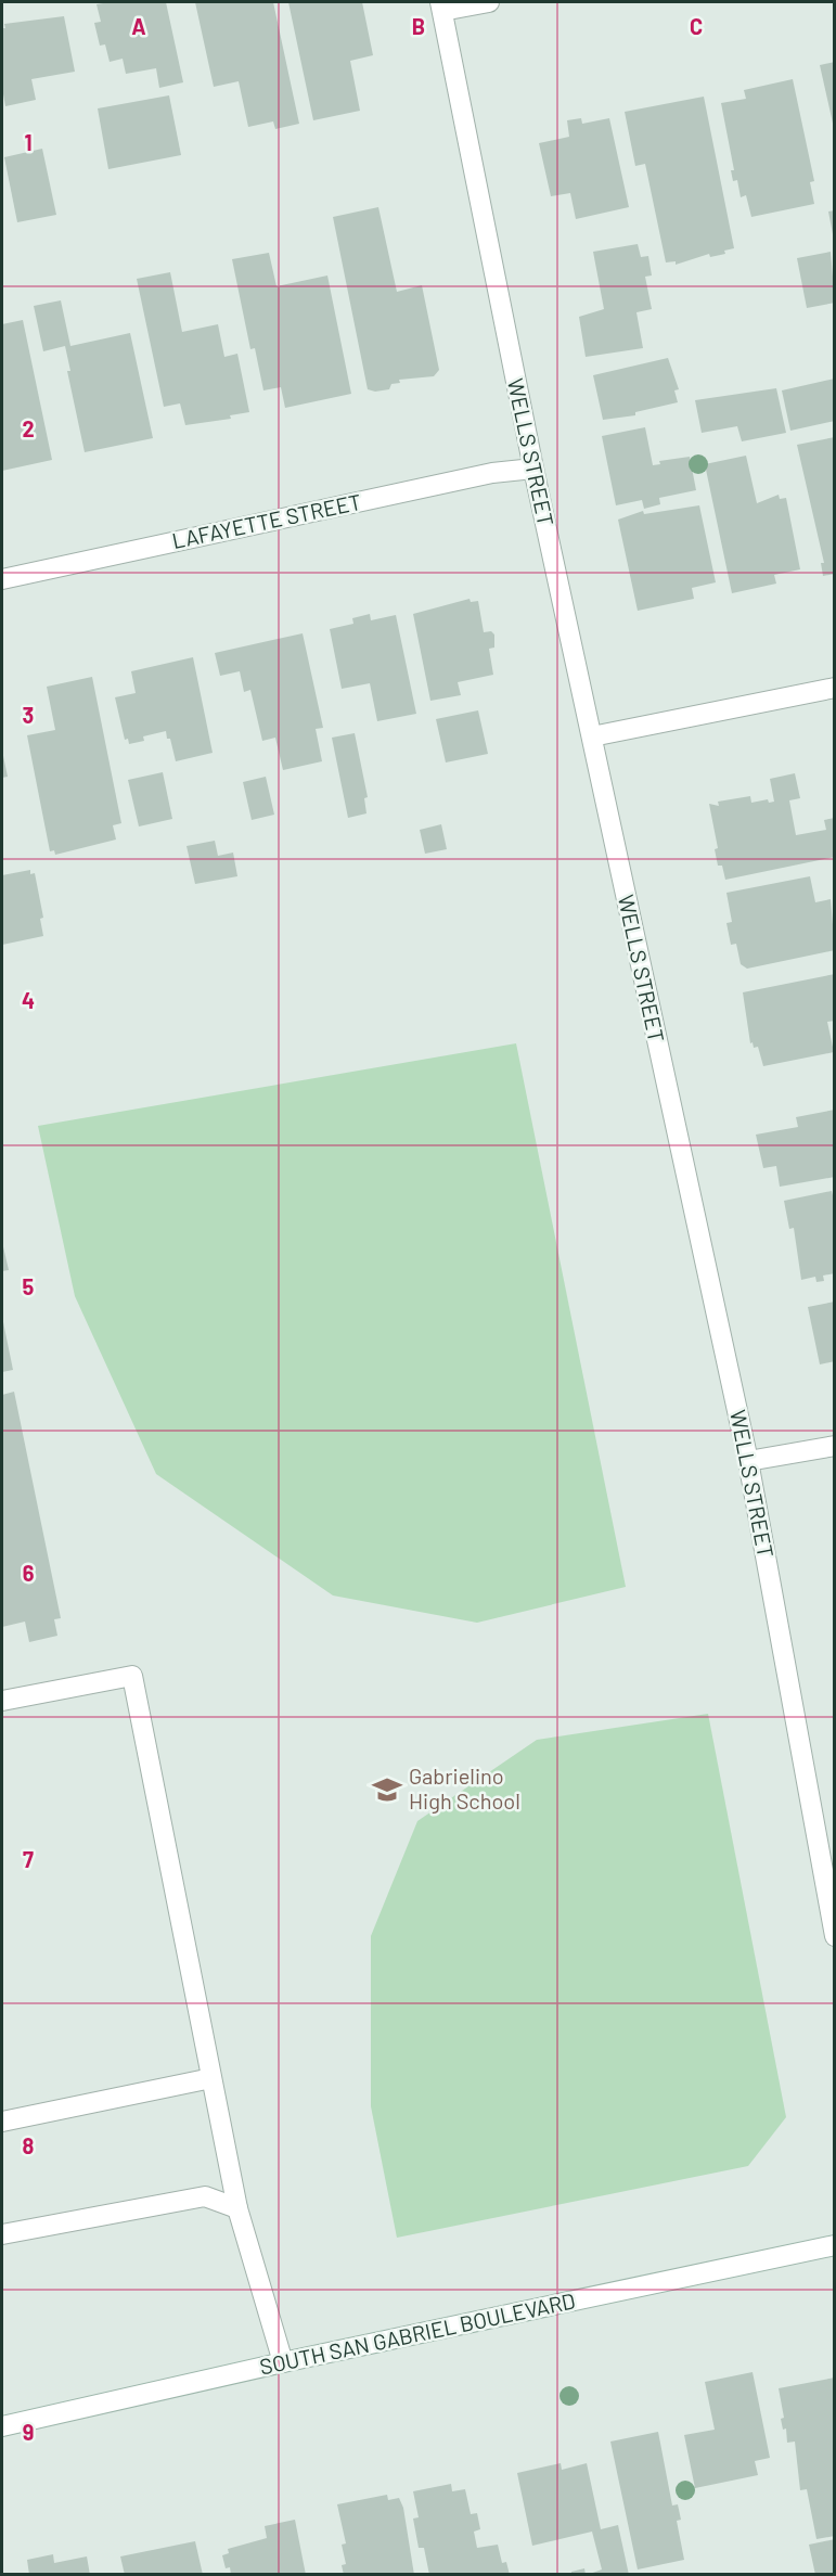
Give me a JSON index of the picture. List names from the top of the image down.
{
  "streets": {
    "street": ["WELLS STREET", "LAFAYETTE STREET", "SOUTH SAN GABRIEL BOULEVARD"]
  },
  "crossings": [
    ["WELLS STREET", "LAFAYETTE STREET"]
  ],
  "places": {
    "school or university": ["Gabrielino High School"]
  },
  "grid": {
    "columns": ["A", "B", "C"],
    "rows": [
      "1",
      "2",
      "3",
      "4",
      "5",
      "6",
      "7",
      "8",
      "9"
    ]
  }
}
